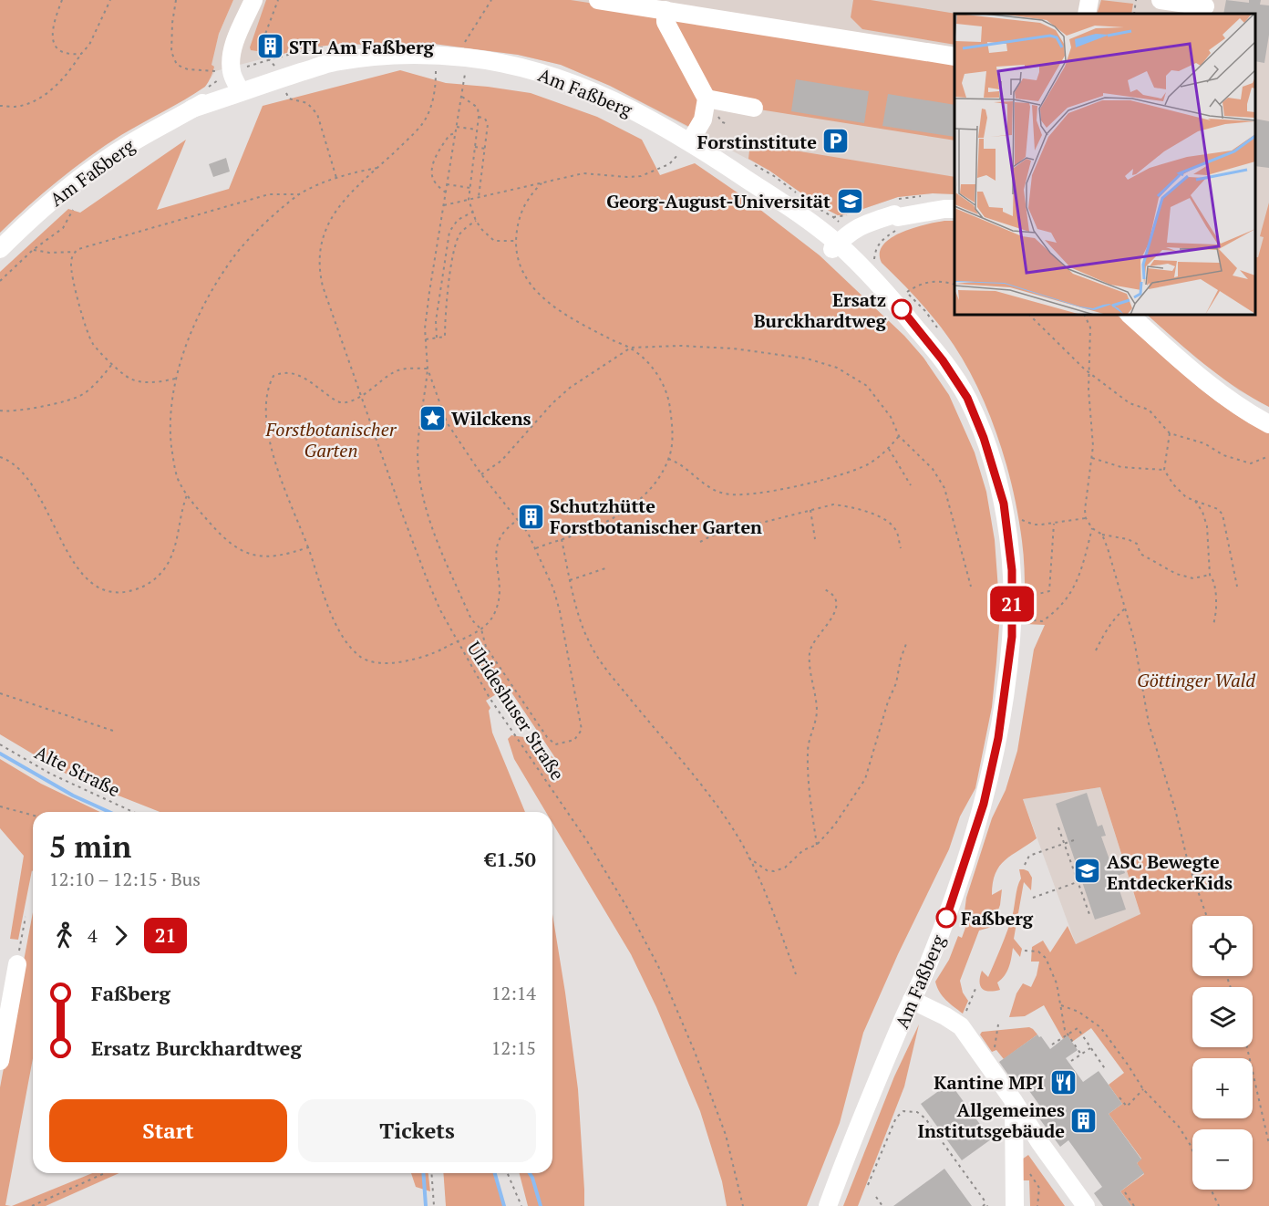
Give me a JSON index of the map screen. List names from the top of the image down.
{
  "streets": {
    "street": ["Am Faßberg"],
    "path": ["Ulrideshuser Straße", "Alte Straße"]
  },
  "crossings": [
    ["Am Faßberg", "Ulrideshuser Straße"]
  ],
  "parks": ["Forstbotanischer Garten", "Göttinger Wald"],
  "places": {
    "building": ["STL Am Faßberg", "Schutzhütte Forstbotanischer Garten", "Allgemeines Institutsgebäude"],
    "parking": ["Forstinstitute"],
    "school or university": ["Georg-August-Universität", "ASC Bewegte EntdeckerKids"],
    "other": ["Ersatz Burckhardtweg", "Faßberg"],
    "place": ["Wilckens"],
    "restaurant": ["Kantine MPI"]
  },
  "lines": ["bus line 21"],
  "page": {
    "on_map": "21",
    "heading": ["5 min", "12:10 – 12:15 · Bus", "€1.50"],
    "legs": ["4", "21"],
    "map_buttons": ["+", "−"],
    "list": [
      {
        "name": "Faßberg",
        "value": "12:14"
      },
      {
        "name": "Ersatz Burckhardtweg",
        "value": "12:15"
      }
    ],
    "buttons": ["Start", "Tickets"]
  }
}
